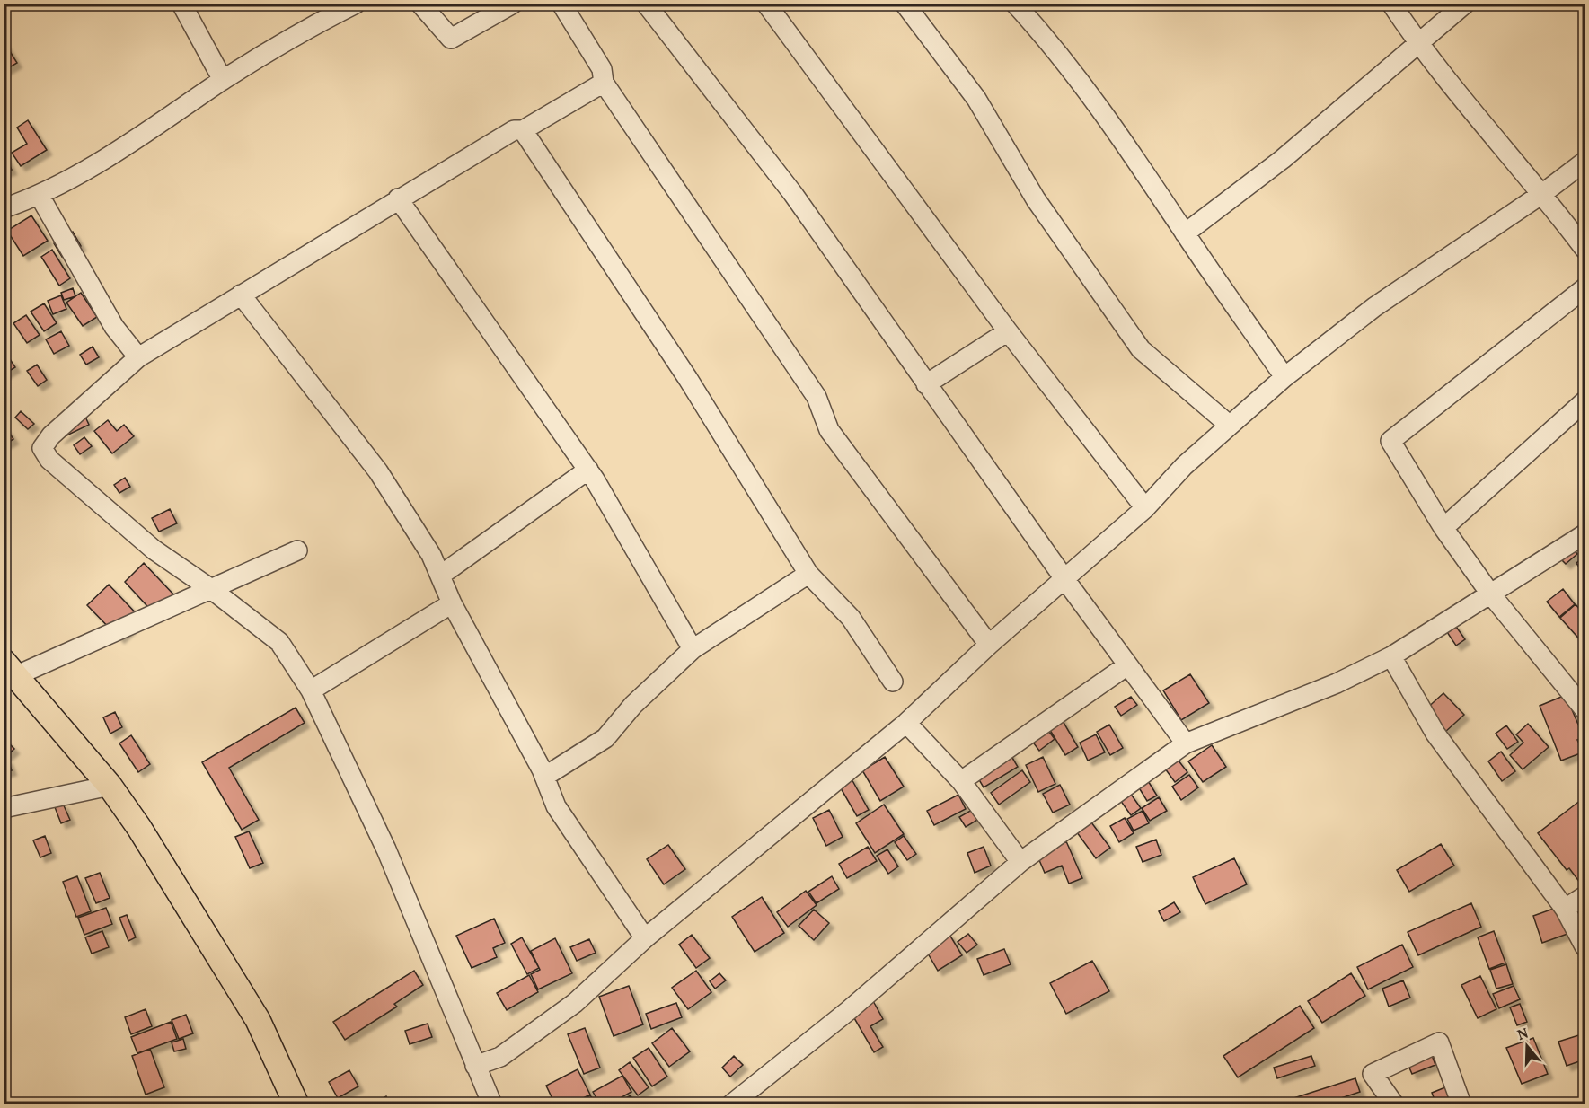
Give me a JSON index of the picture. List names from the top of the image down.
{
  "north": "top"
}
